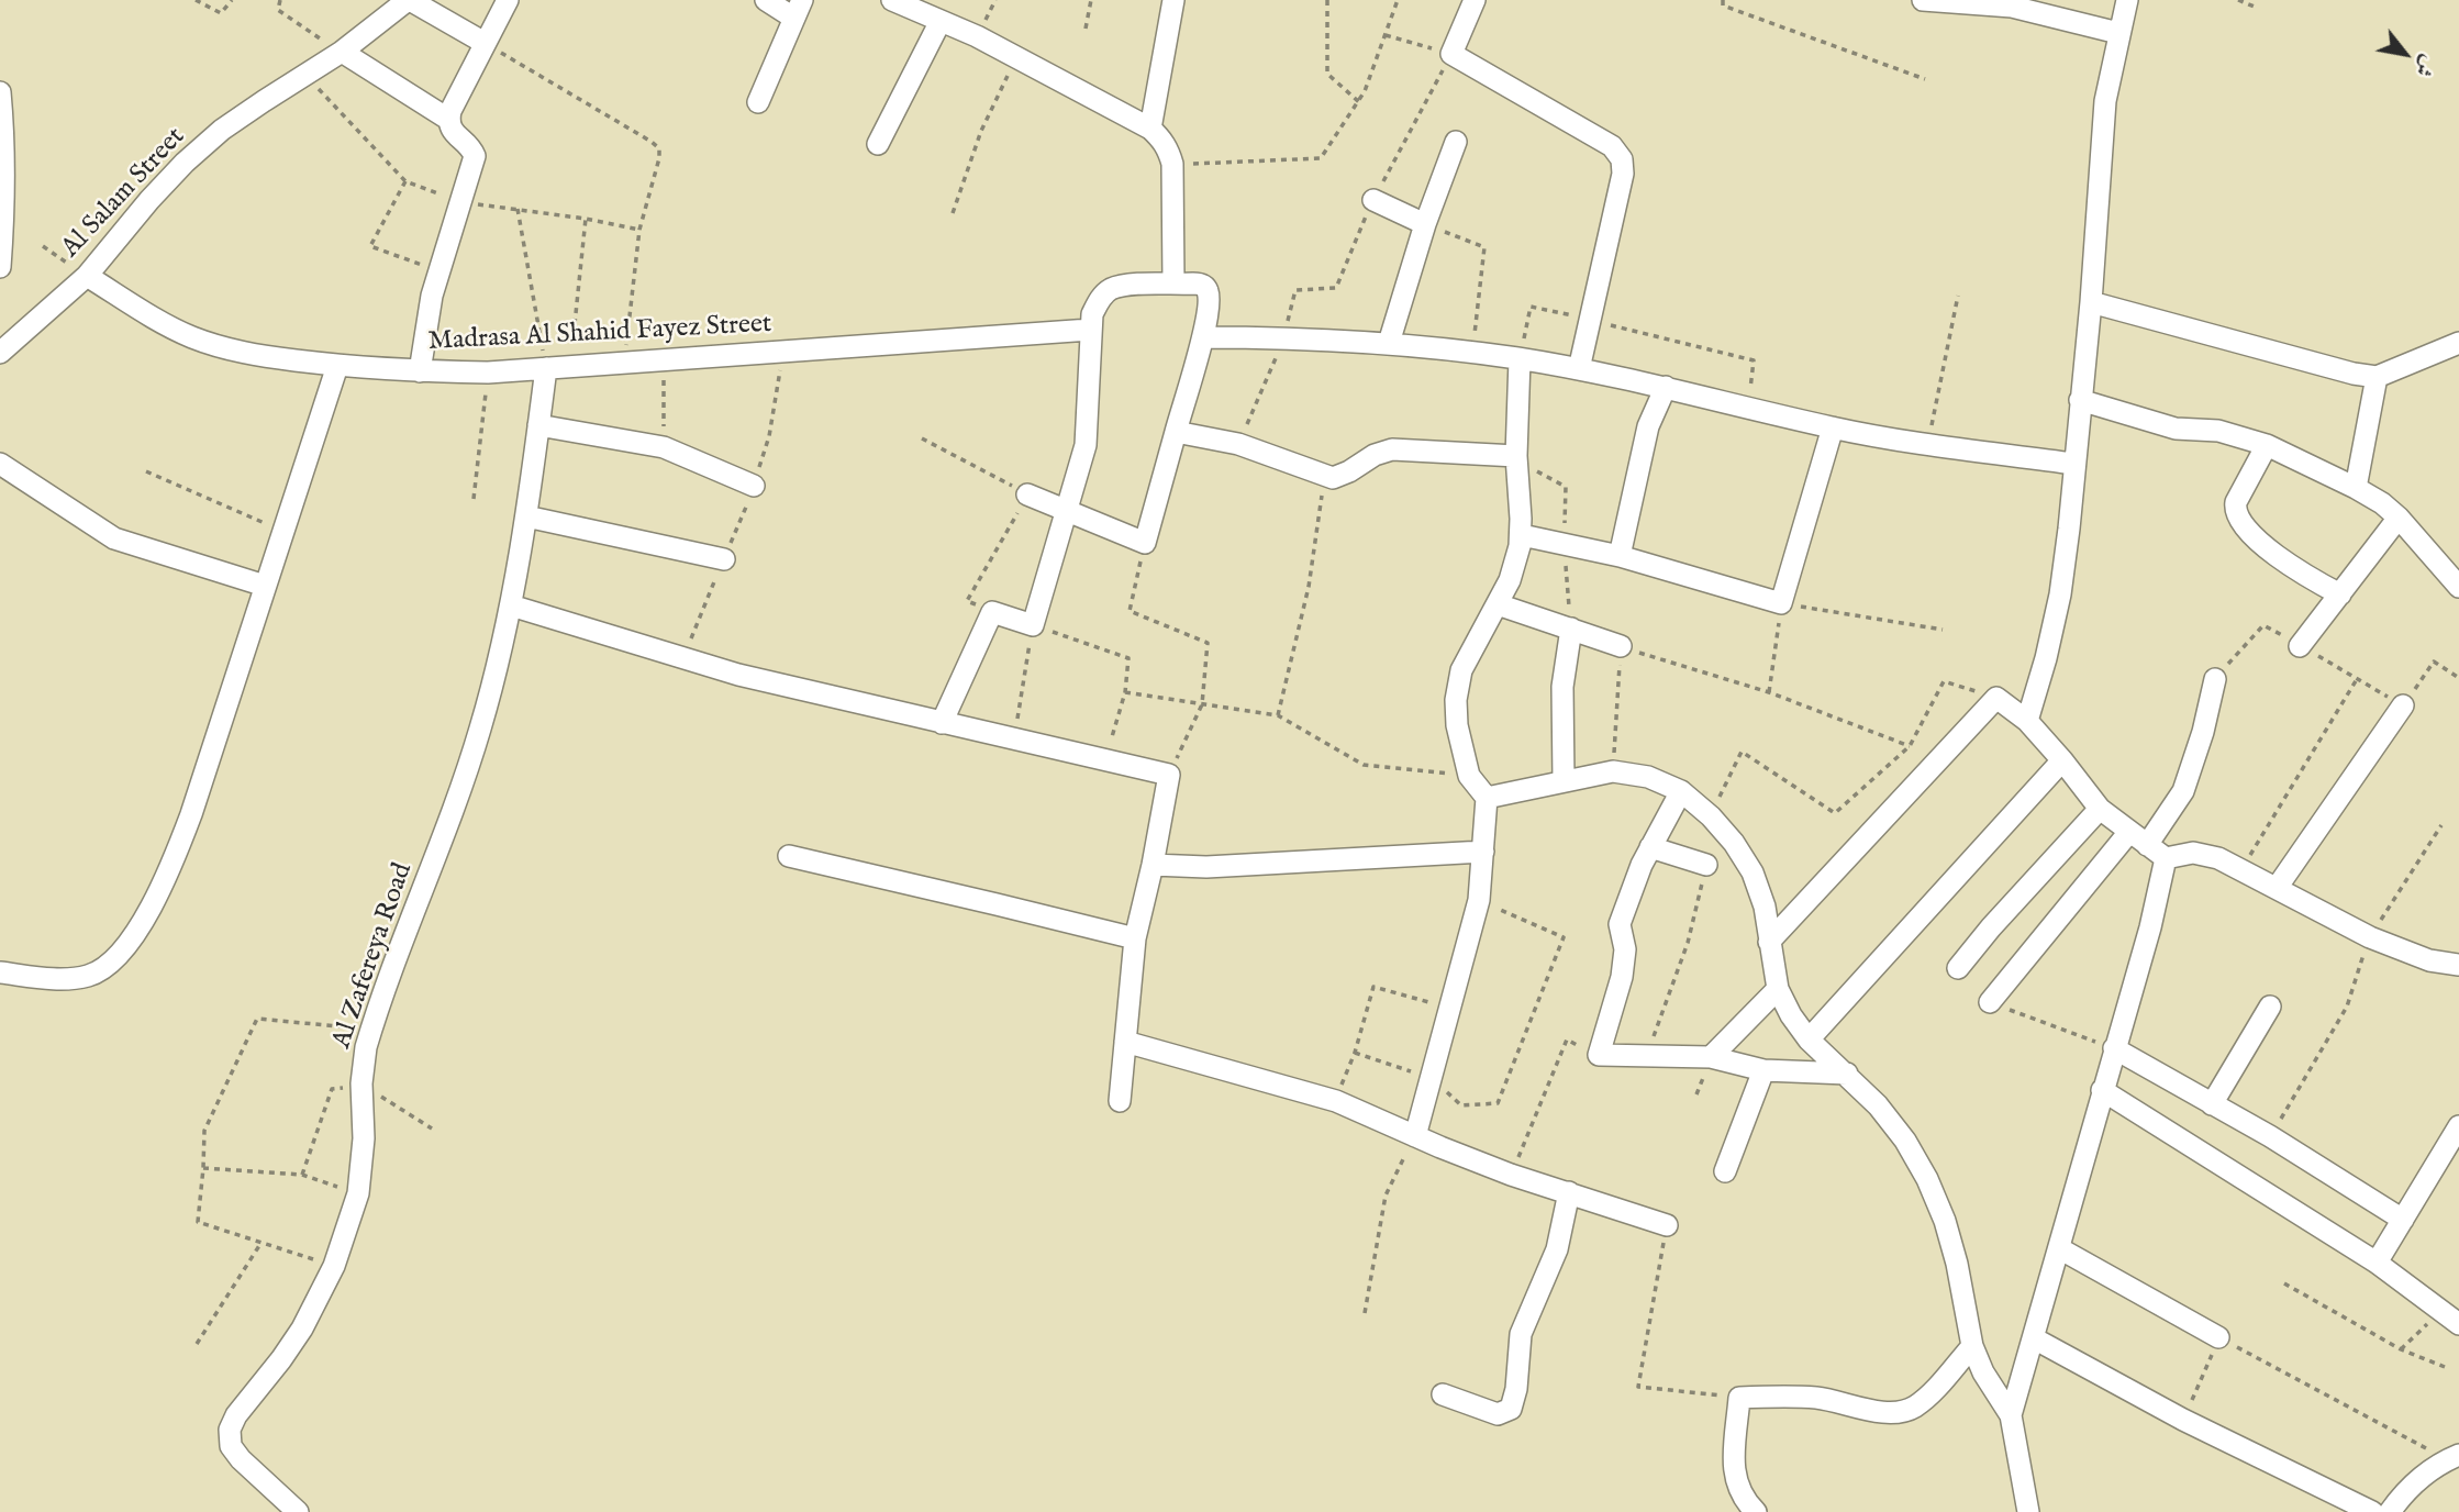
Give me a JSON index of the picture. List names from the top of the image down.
{
  "streets": {
    "street": ["Al Salam Street", "Madrasa Al Shahid Fayez Street", "Al Zafereya Road"]
  },
  "crossings": [
    ["Al Salam Street", "Madrasa Al Shahid Fayez Street"],
    ["Madrasa Al Shahid Fayez Street", "Al Zafereya Road"]
  ],
  "north": "bottom right"
}
